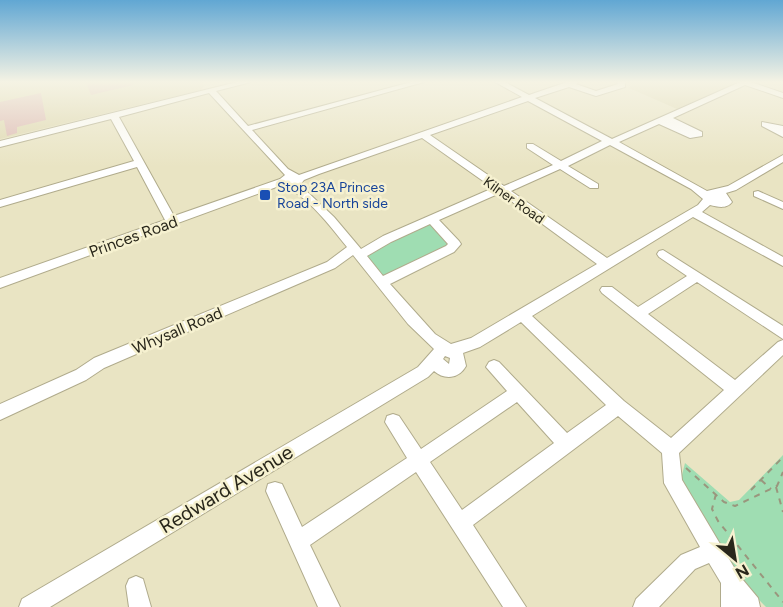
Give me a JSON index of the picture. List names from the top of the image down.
{
  "streets": {
    "street": [
      "Kilner Road",
      "Princes Road",
      "Whysall Road",
      "Redward Avenue"
    ]
  },
  "crossings": [
    ["Kilner Road", "Princes Road"],
    ["Kilner Road", "Whysall Road"],
    ["Kilner Road", "Redward Avenue"]
  ],
  "places": {
    "transit": ["Stop 23A Princes Road - North side"]
  },
  "north": "bottom right"
}
